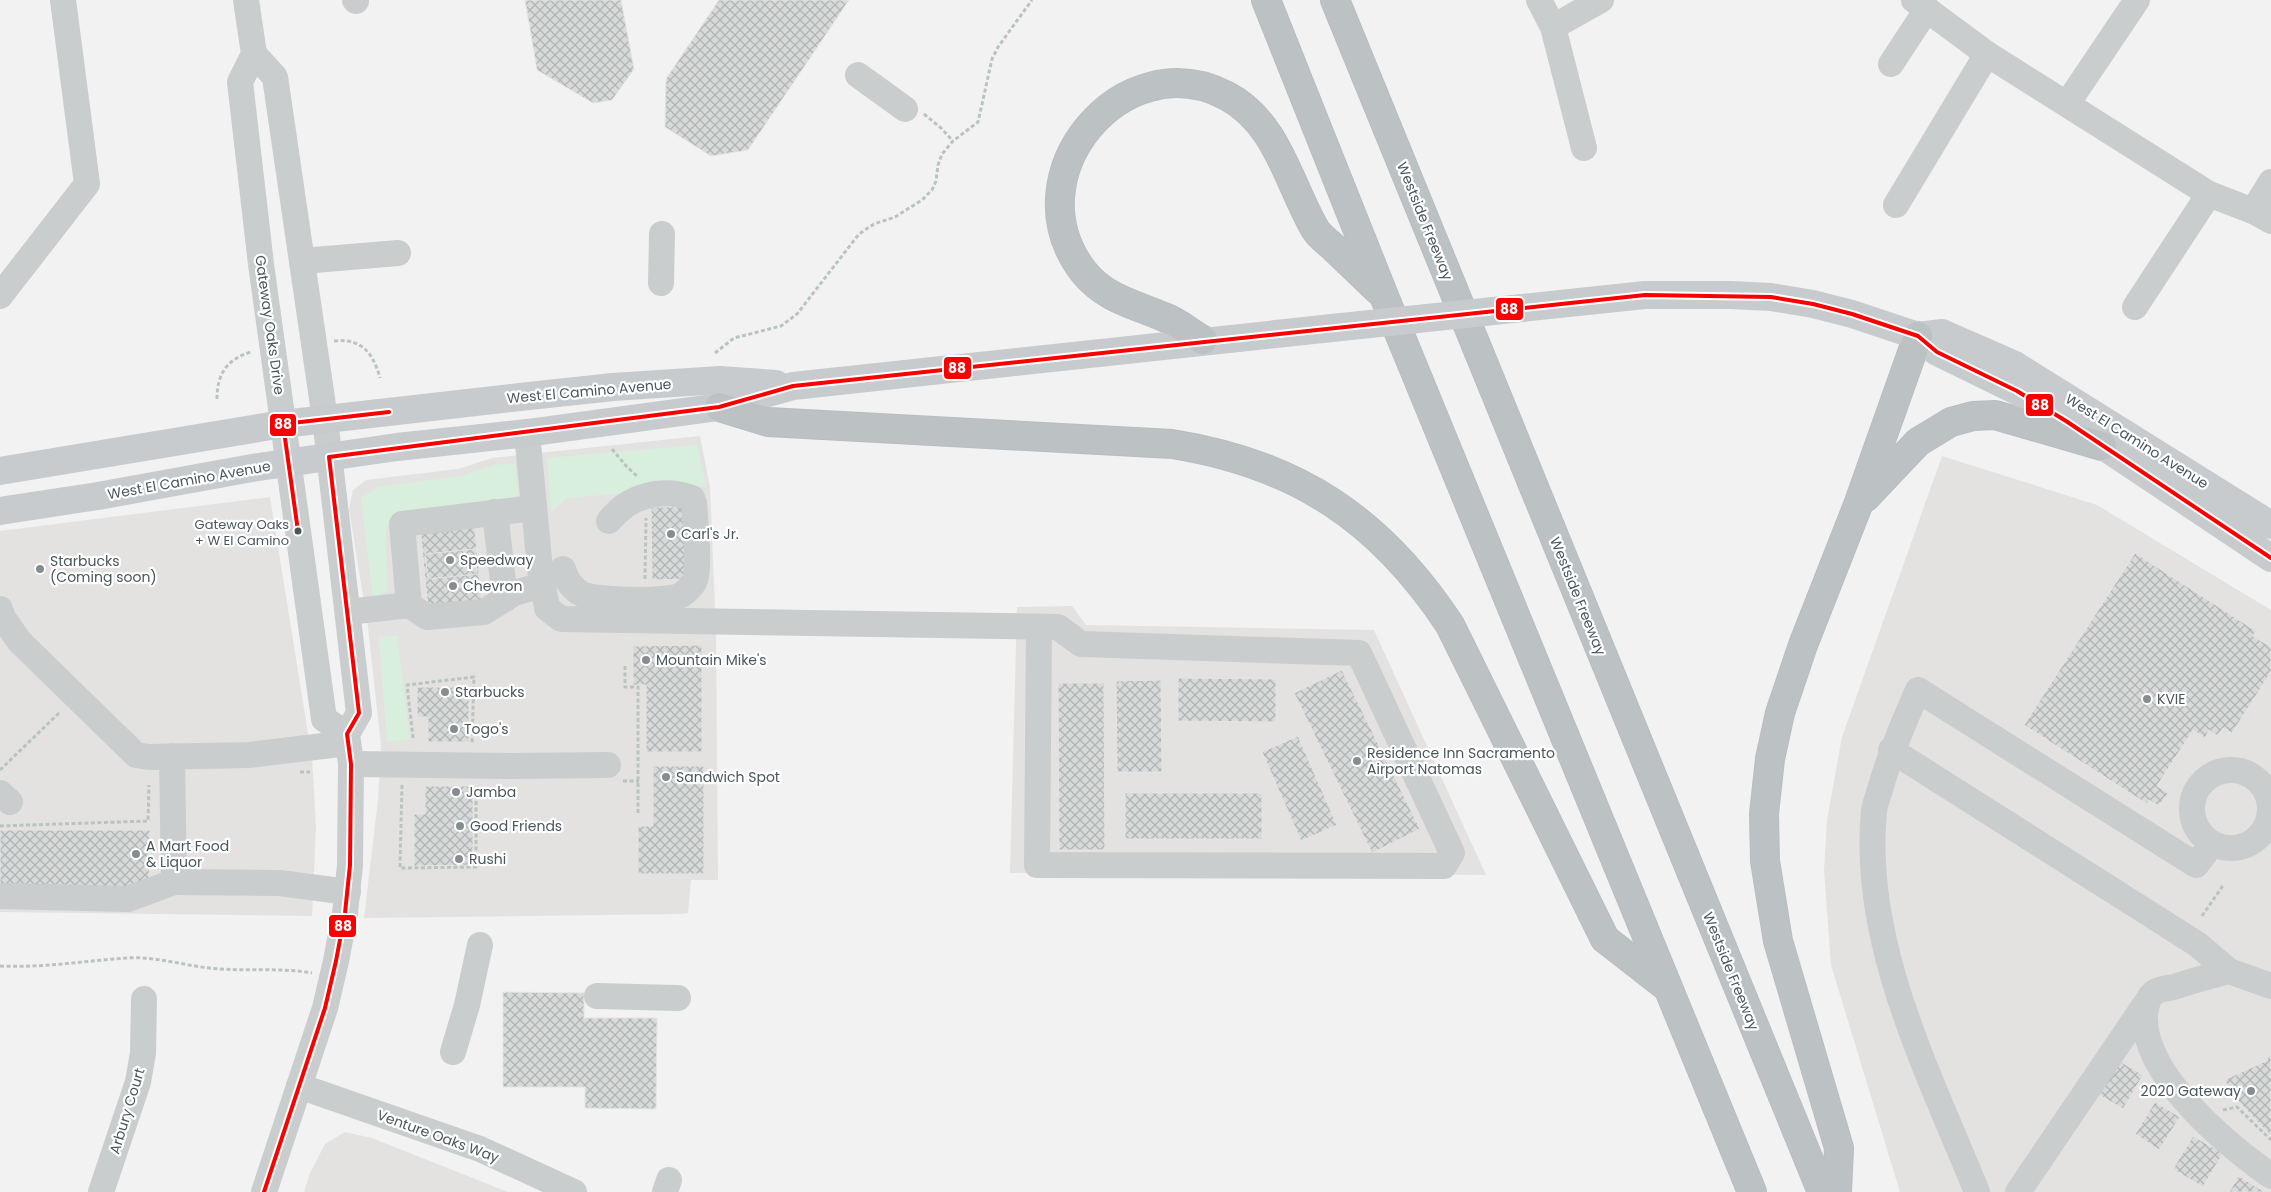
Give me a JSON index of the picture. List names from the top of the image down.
{
  "streets": {
    "highway": ["Westside Freeway"],
    "main road": ["West El Camino Avenue"],
    "street": ["Gateway Oaks Drive", "Arbury Court", "Venture Oaks Way"]
  },
  "crossings": [
    ["Gateway Oaks Drive", "West El Camino Avenue"]
  ],
  "places": [
    "Gateway Oaks + W El Camino",
    "Carl's Jr.",
    "Speedway",
    "Starbucks (Coming soon)",
    "Chevron",
    "Mountain Mike's",
    "Starbucks",
    "KVIE",
    "Togo's",
    "Residence Inn Sacramento Airport Natomas",
    "Sandwich Spot",
    "Jamba",
    "Good Friends",
    "A Mart Food & Liquor",
    "Rushi",
    "2020 Gateway"
  ],
  "lines": ["transit line 88"]
}
